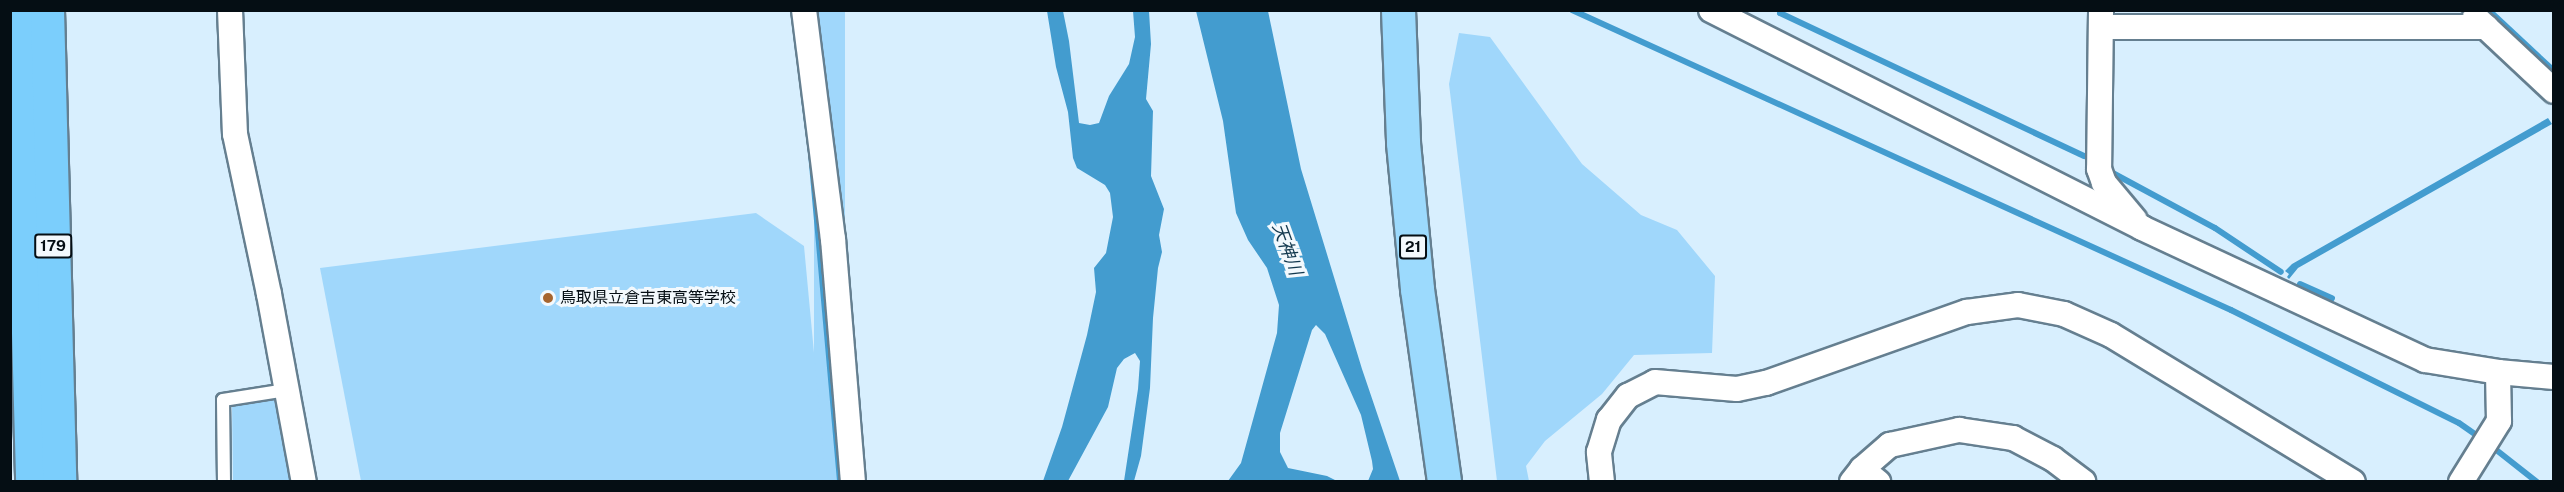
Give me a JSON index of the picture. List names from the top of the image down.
{
  "streets": {
    "highway": ["179"],
    "main road": ["21"]
  },
  "water": ["天神川"],
  "places": ["鳥取県立倉吉東高等学校"]
}
